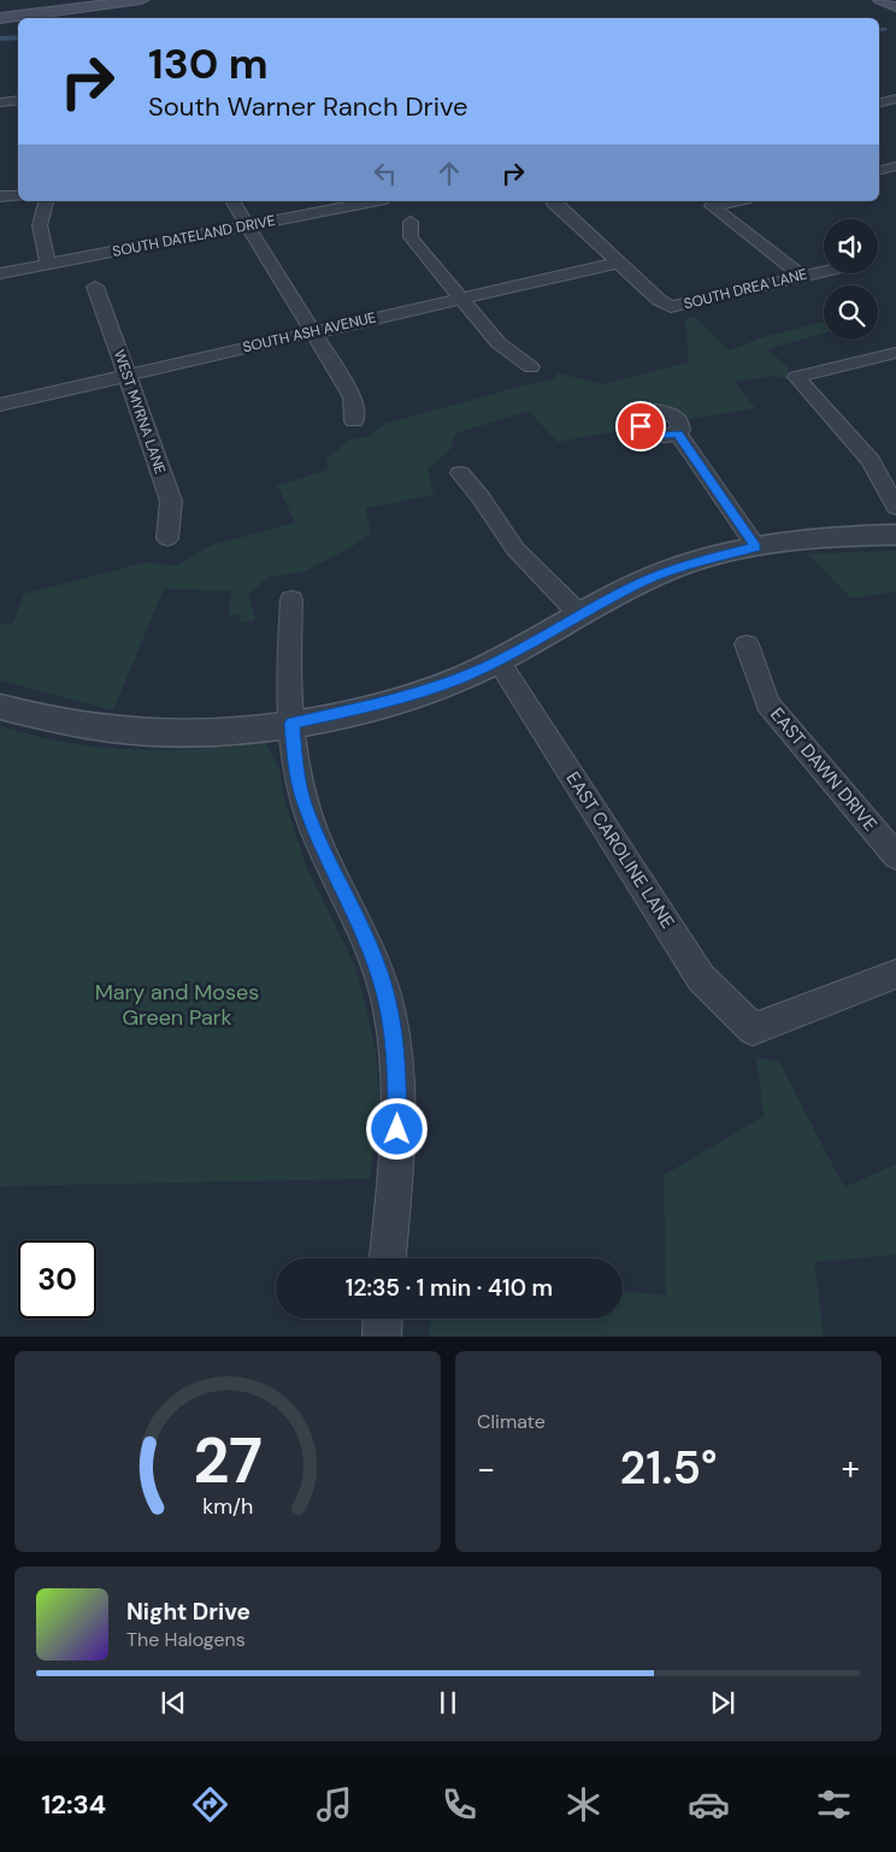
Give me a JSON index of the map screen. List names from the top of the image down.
{
  "streets": {
    "street": [
      "SOUTH DATELAND DRIVE",
      "SOUTH DREA LANE",
      "SOUTH ASH AVENUE",
      "WEST MYRNA LANE",
      "EAST DAWN DRIVE",
      "EAST CAROLINE LANE"
    ]
  },
  "crossings": [
    ["SOUTH DREA LANE", "SOUTH ASH AVENUE"],
    ["SOUTH ASH AVENUE", "WEST MYRNA LANE"]
  ],
  "parks": ["Mary and Moses Green Park"],
  "page": {
    "turn": ["130 m", "South Warner Ranch Drive"],
    "limit": "30",
    "trip": "12:35 · 1 min · 410 m",
    "tile": "Climate",
    "heat": ["−", "21.5°", "+"],
    "song": ["Night Drive", "The Halogens"],
    "tabs": "12:34",
    "gauge": ["27", "km/h"]
  }
}
